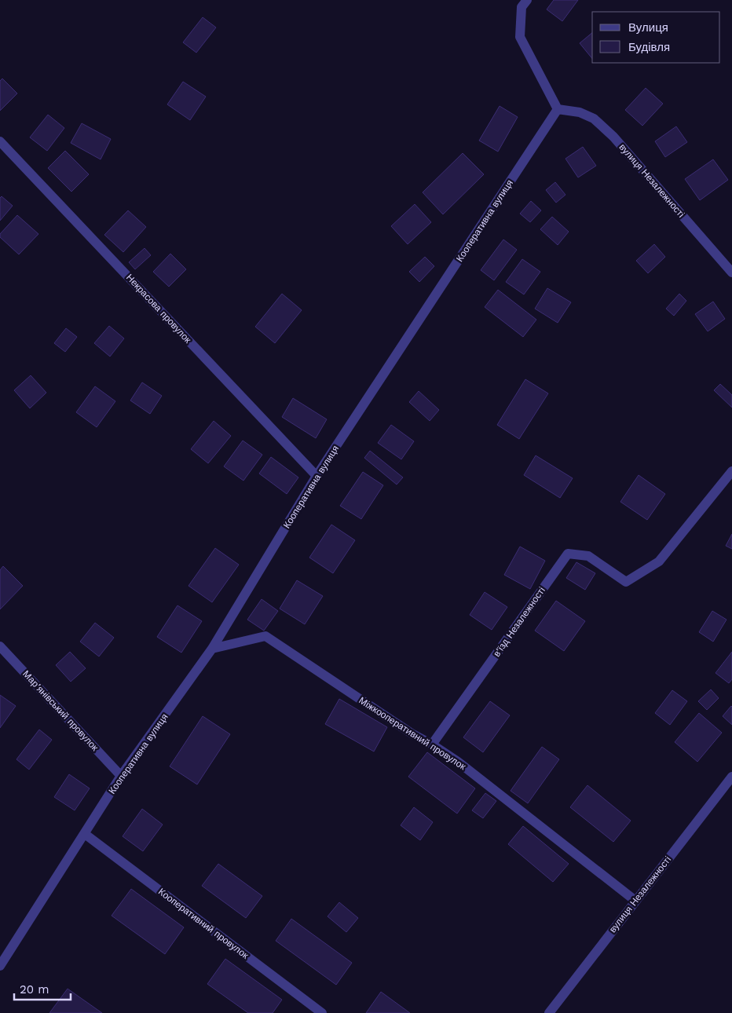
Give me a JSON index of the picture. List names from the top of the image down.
{
  "streets": {
    "street": [
      "вулиця Незалежності",
      "Кооперативна вулиця",
      "Некрасова провулок",
      "в'їзд Незалежності",
      "Мар’янівський провулок",
      "Міжкооперативний провулок",
      "Кооперативний провулок"
    ]
  },
  "crossings": [
    ["вулиця Незалежності", "Кооперативна вулиця"],
    ["вулиця Незалежності", "Міжкооперативний провулок"],
    ["Кооперативна вулиця", "Некрасова провулок"],
    ["Кооперативна вулиця", "Мар’янівський провулок"],
    ["Кооперативна вулиця", "Міжкооперативний провулок"],
    ["Кооперативна вулиця", "Кооперативний провулок"],
    ["в'їзд Незалежності", "Міжкооперативний провулок"]
  ],
  "legend": ["Вулиця", "Будівля"],
  "scale_bar": "20 m"
}
